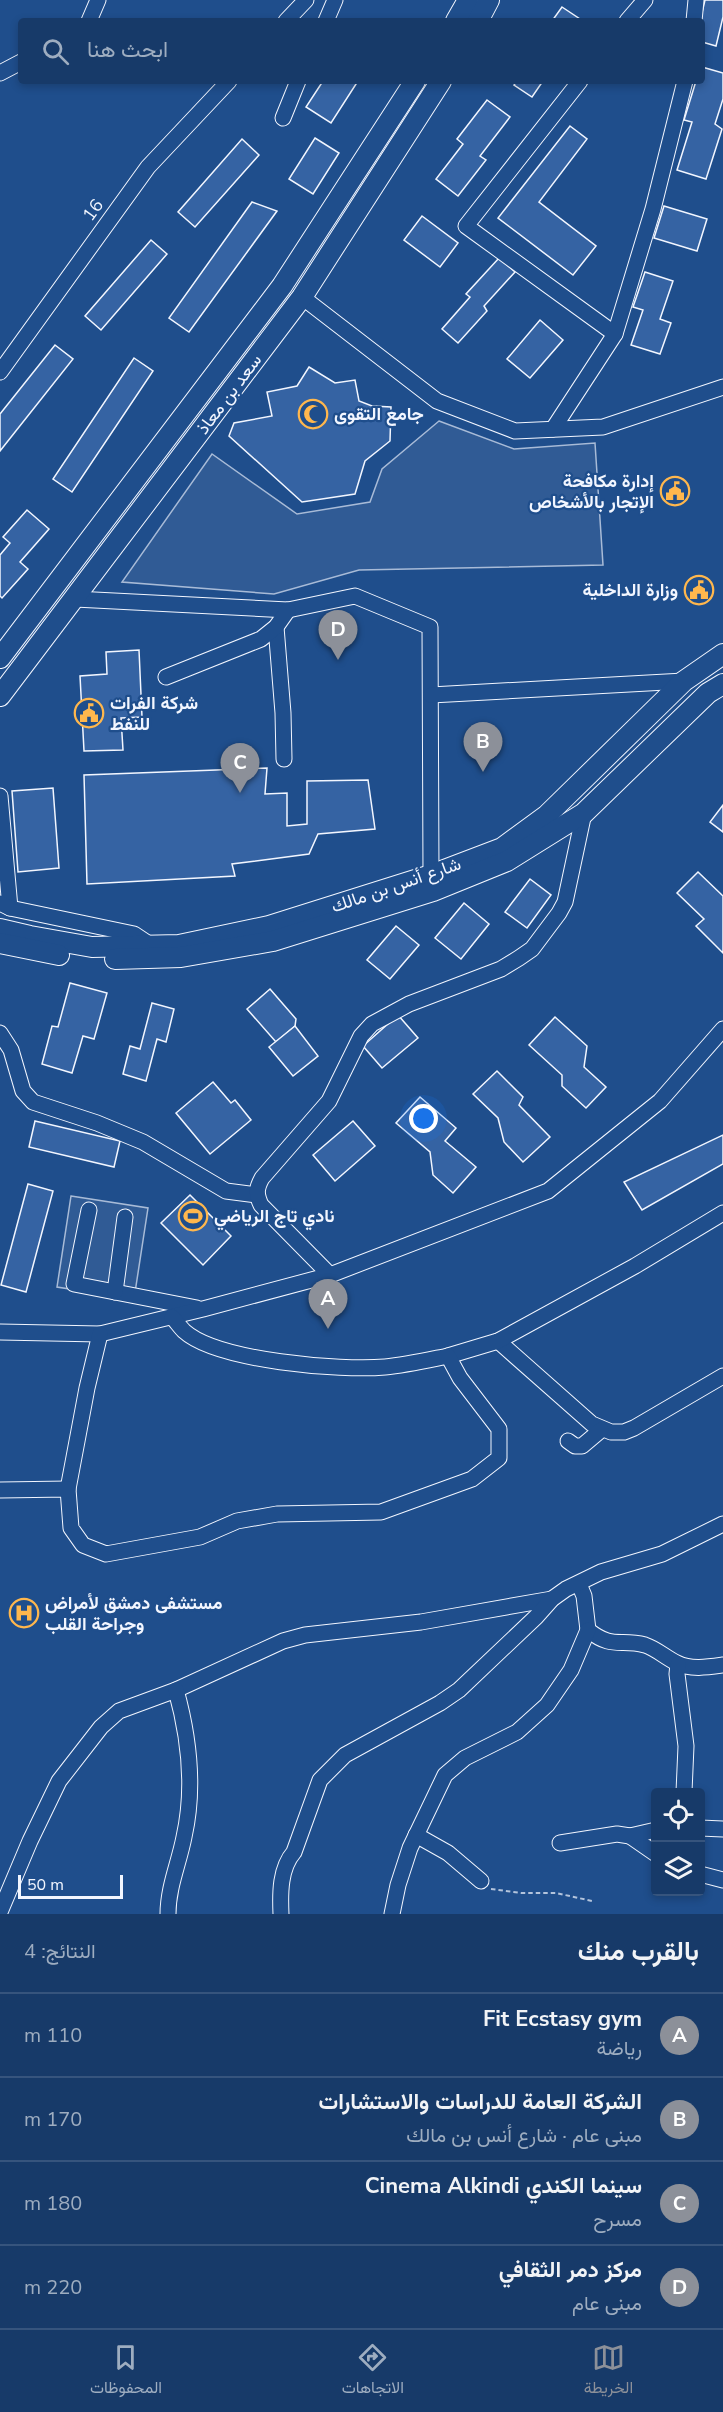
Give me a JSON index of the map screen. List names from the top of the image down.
{
  "streets": {
    "main road": ["سعد بن معاذ", "شارع أنس بن مالك"],
    "street": ["16"]
  },
  "places": {
    "mosque": ["جامع التقوى"],
    "public building": ["إدارة مكافحة الإتجار بالأشخاص", "وزارة الداخلية", "شركة الفرات للنفط"],
    "sports": ["نادي تاج الرياضي"],
    "hospital": ["مستشفى دمشق لأمراض وجراحة القلب"]
  },
  "scale_bar": "50 m",
  "page": {
    "search": "ابحث هنا",
    "pins": [
      "D",
      "B",
      "C",
      "A"
    ],
    "scale": "50 m",
    "heading": ["بالقرب منك", "النتائج: 4"],
    "list": [
      {
        "mark": "A",
        "name": "Fit Ecstasy gym",
        "note": "رياضة",
        "value": "110 m"
      },
      {
        "mark": "B",
        "name": "الشركة العامة للدراسات والاستشارات",
        "note": "مبنى عام · شارع أنس بن مالك",
        "value": "170 m"
      },
      {
        "mark": "C",
        "name": "سينما الكندي Cinema Alkindi",
        "note": "مسرح",
        "value": "180 m"
      },
      {
        "mark": "D",
        "name": "مركز دمر الثقافي",
        "note": "مبنى عام",
        "value": "220 m"
      }
    ],
    "nav": ["الخريطة", "الاتجاهات", "المحفوظات"]
  }
}
